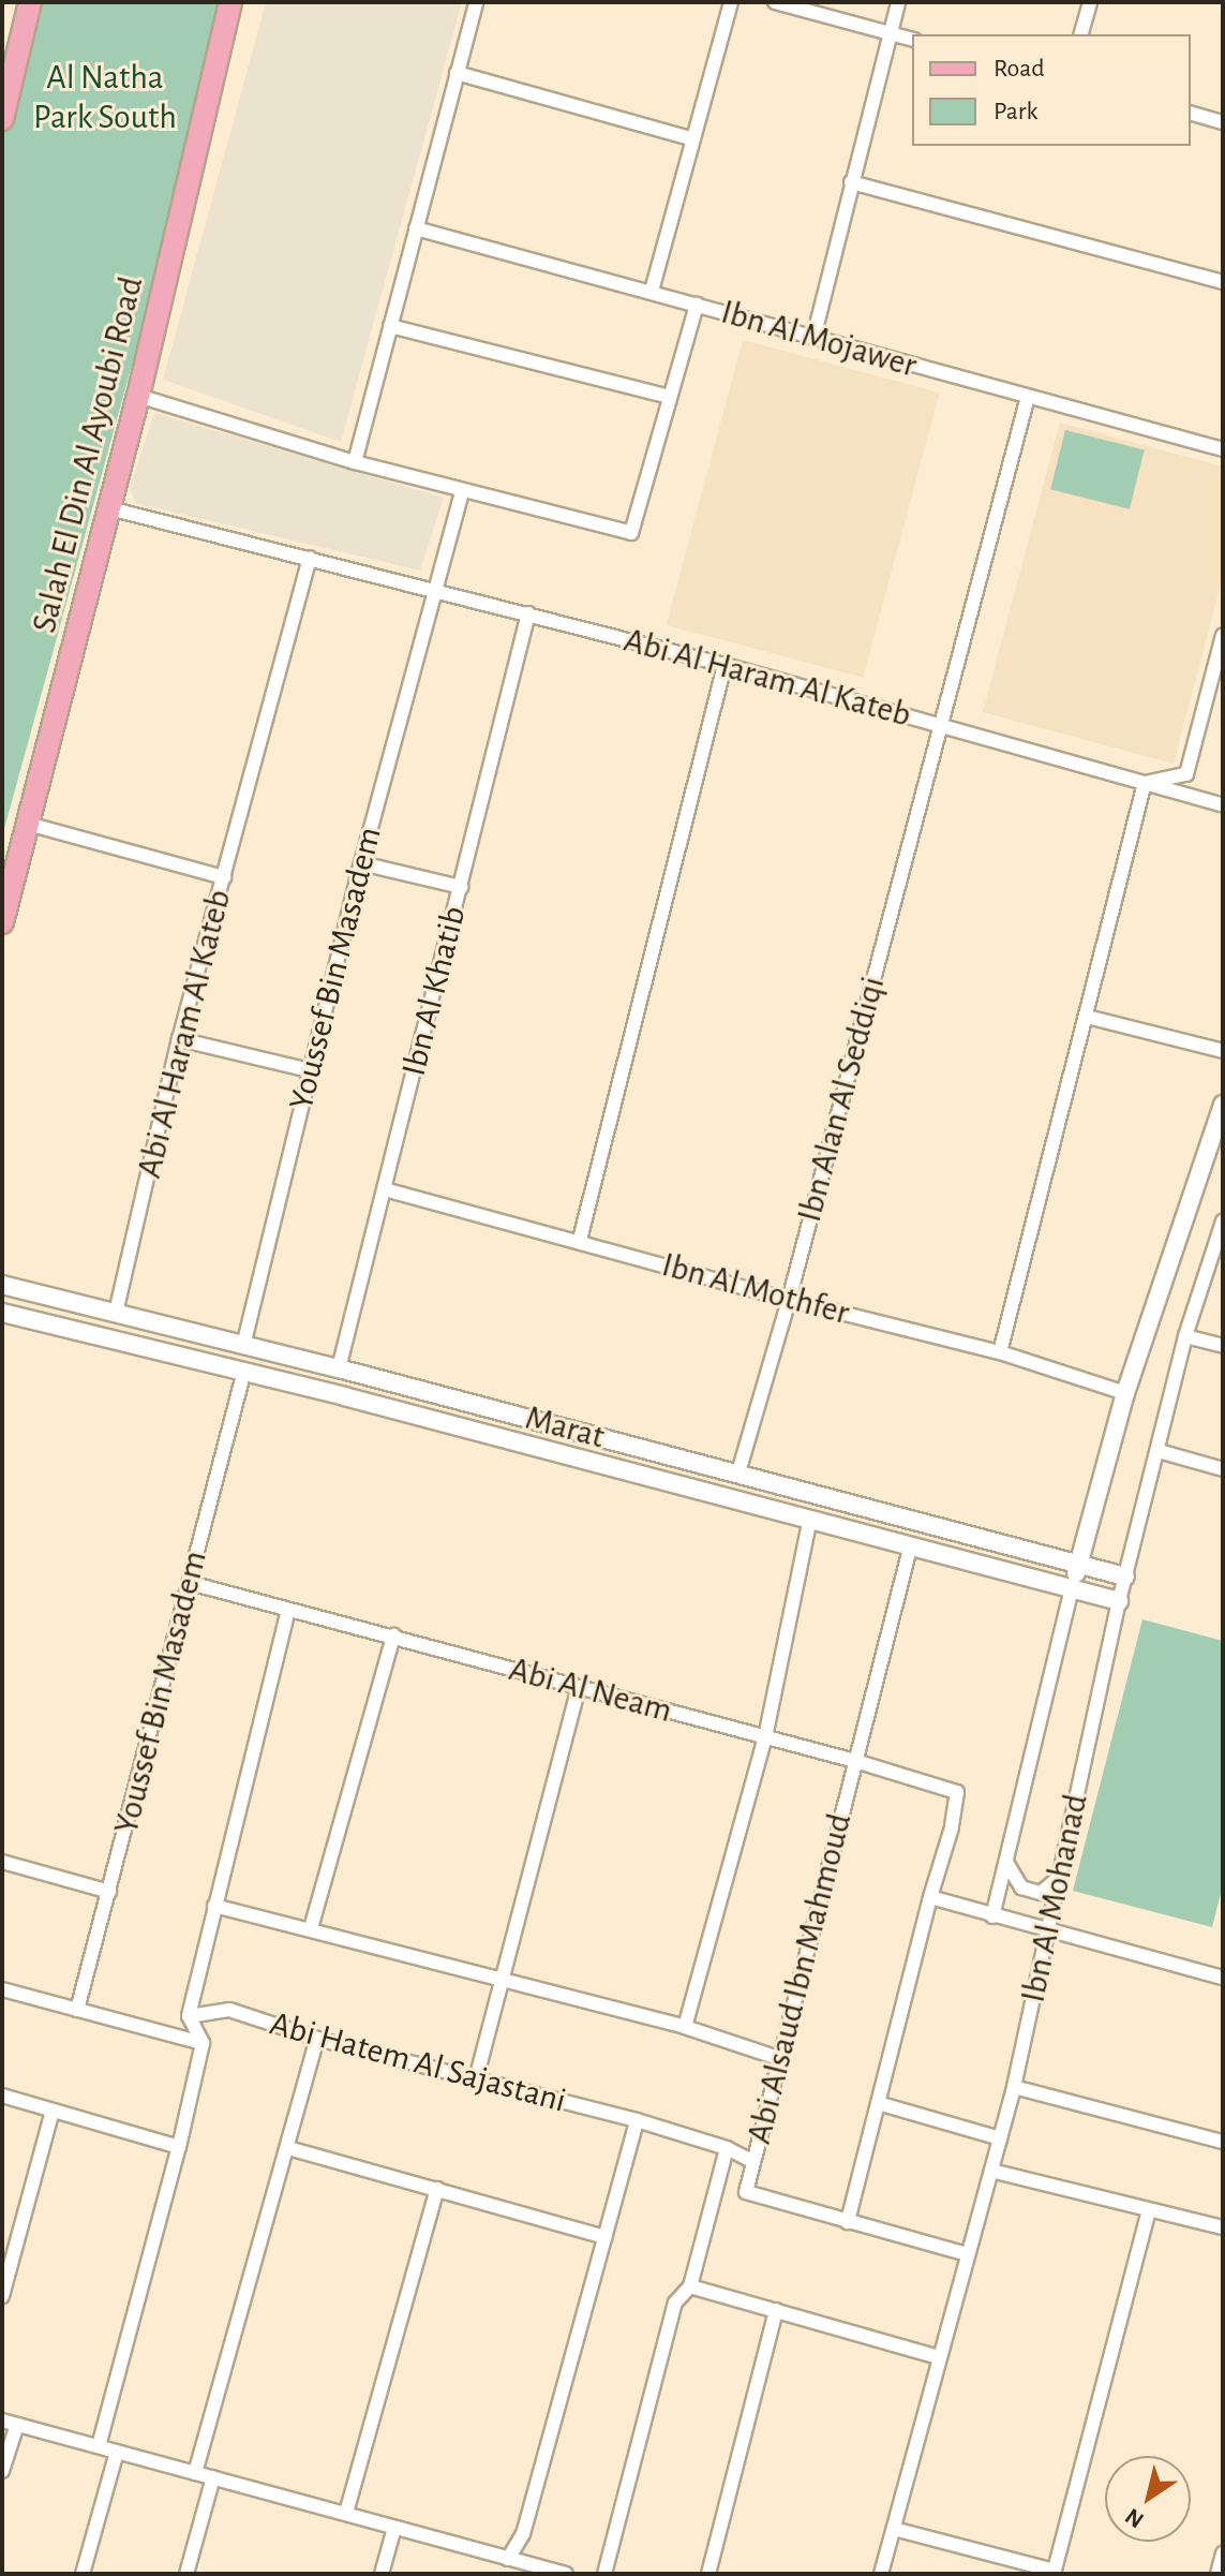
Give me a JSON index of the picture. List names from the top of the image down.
{
  "streets": {
    "main road": ["Salah El Din Al Ayoubi Road"],
    "street": [
      "Ibn Al Mojawer",
      "Abi Al Haram Al Kateb",
      "Youssef Bin Masadem",
      "Ibn Al Khatib",
      "Ibn Alan Al Seddiqi",
      "Ibn Al Mothfer",
      "Marat",
      "Abi Al Neam",
      "Ibn Al Mohanad",
      "Abi Alsaud Ibn Mahmoud",
      "Abi Hatem Al Sajastani"
    ]
  },
  "crossings": [
    ["Ibn Al Mojawer", "Ibn Alan Al Seddiqi"],
    ["Salah El Din Al Ayoubi Road", "Abi Al Haram Al Kateb"],
    ["Abi Al Haram Al Kateb", "Youssef Bin Masadem"],
    ["Abi Al Haram Al Kateb", "Ibn Al Khatib"],
    ["Abi Al Haram Al Kateb", "Ibn Alan Al Seddiqi"],
    ["Abi Al Haram Al Kateb", "Marat"],
    ["Youssef Bin Masadem", "Marat"],
    ["Youssef Bin Masadem", "Abi Al Neam"],
    ["Ibn Al Khatib", "Ibn Al Mothfer"],
    ["Ibn Al Khatib", "Marat"],
    ["Ibn Alan Al Seddiqi", "Ibn Al Mothfer"],
    ["Ibn Alan Al Seddiqi", "Marat"],
    ["Ibn Al Mothfer", "Ibn Al Mohanad"],
    ["Marat", "Ibn Al Mohanad"],
    ["Marat", "Abi Alsaud Ibn Mahmoud"],
    ["Abi Al Neam", "Abi Alsaud Ibn Mahmoud"],
    ["Ibn Al Mohanad", "Abi Alsaud Ibn Mahmoud"],
    ["Abi Alsaud Ibn Mahmoud", "Abi Hatem Al Sajastani"]
  ],
  "parks": ["Al Natha Park South"],
  "legend": ["Road", "Park"],
  "north": "bottom left"
}
